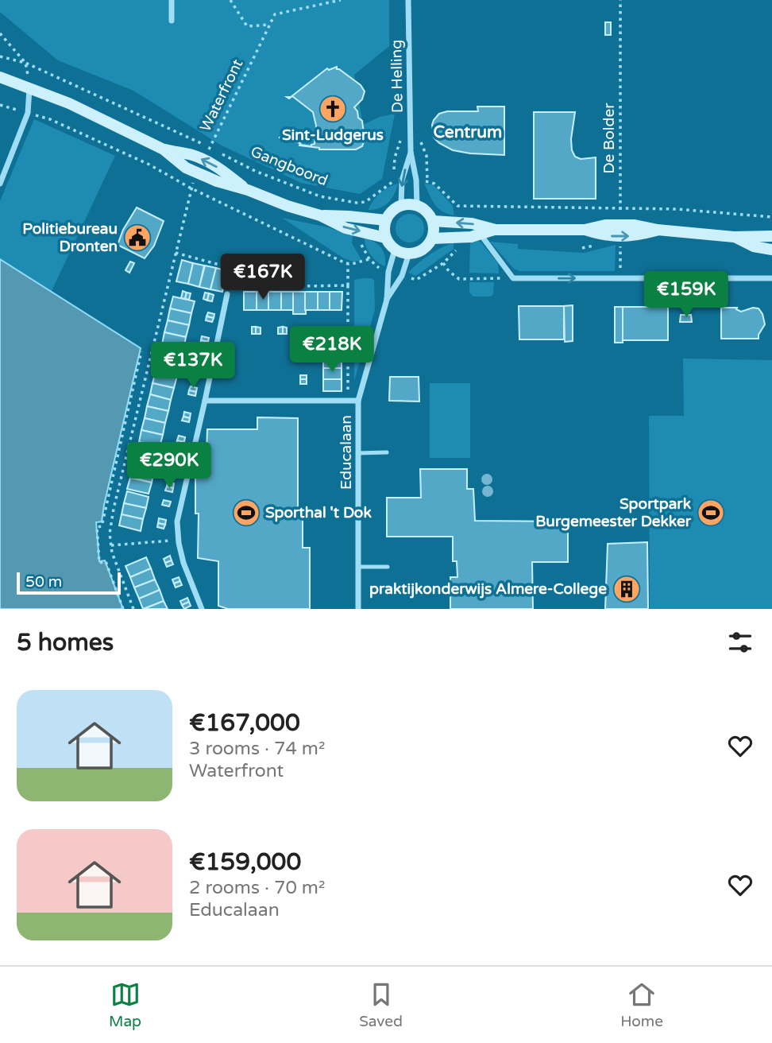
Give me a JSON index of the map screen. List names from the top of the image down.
{
  "streets": {
    "street": ["De Helling", "Educalaan"],
    "path": ["Waterfront", "De Bolder", "Gangboord"]
  },
  "crossings": [
    ["De Helling", "Gangboord"],
    ["De Helling", "Educalaan"],
    ["Waterfront", "Gangboord"]
  ],
  "districts": ["Centrum"],
  "places": {
    "church": ["Sint-Ludgerus"],
    "public building": ["Politiebureau Dronten"],
    "sports": ["Sporthal 't Dok", "Sportpark Burgemeester Dekker"],
    "building": ["praktijkonderwijs Almere-College"]
  },
  "scale_bar": "50 m",
  "page": {
    "price": [
      "€167K",
      "€159K",
      "€218K",
      "€137K",
      "€290K"
    ],
    "scale": "50 m",
    "heading": "5 homes",
    "list": [
      {
        "name": "€167,000",
        "note": "3 rooms · 74 m² · Waterfront"
      },
      {
        "name": "€159,000",
        "note": "2 rooms · 70 m² · Educalaan"
      }
    ],
    "tabs": ["Map", "Saved", "Home"]
  }
}
